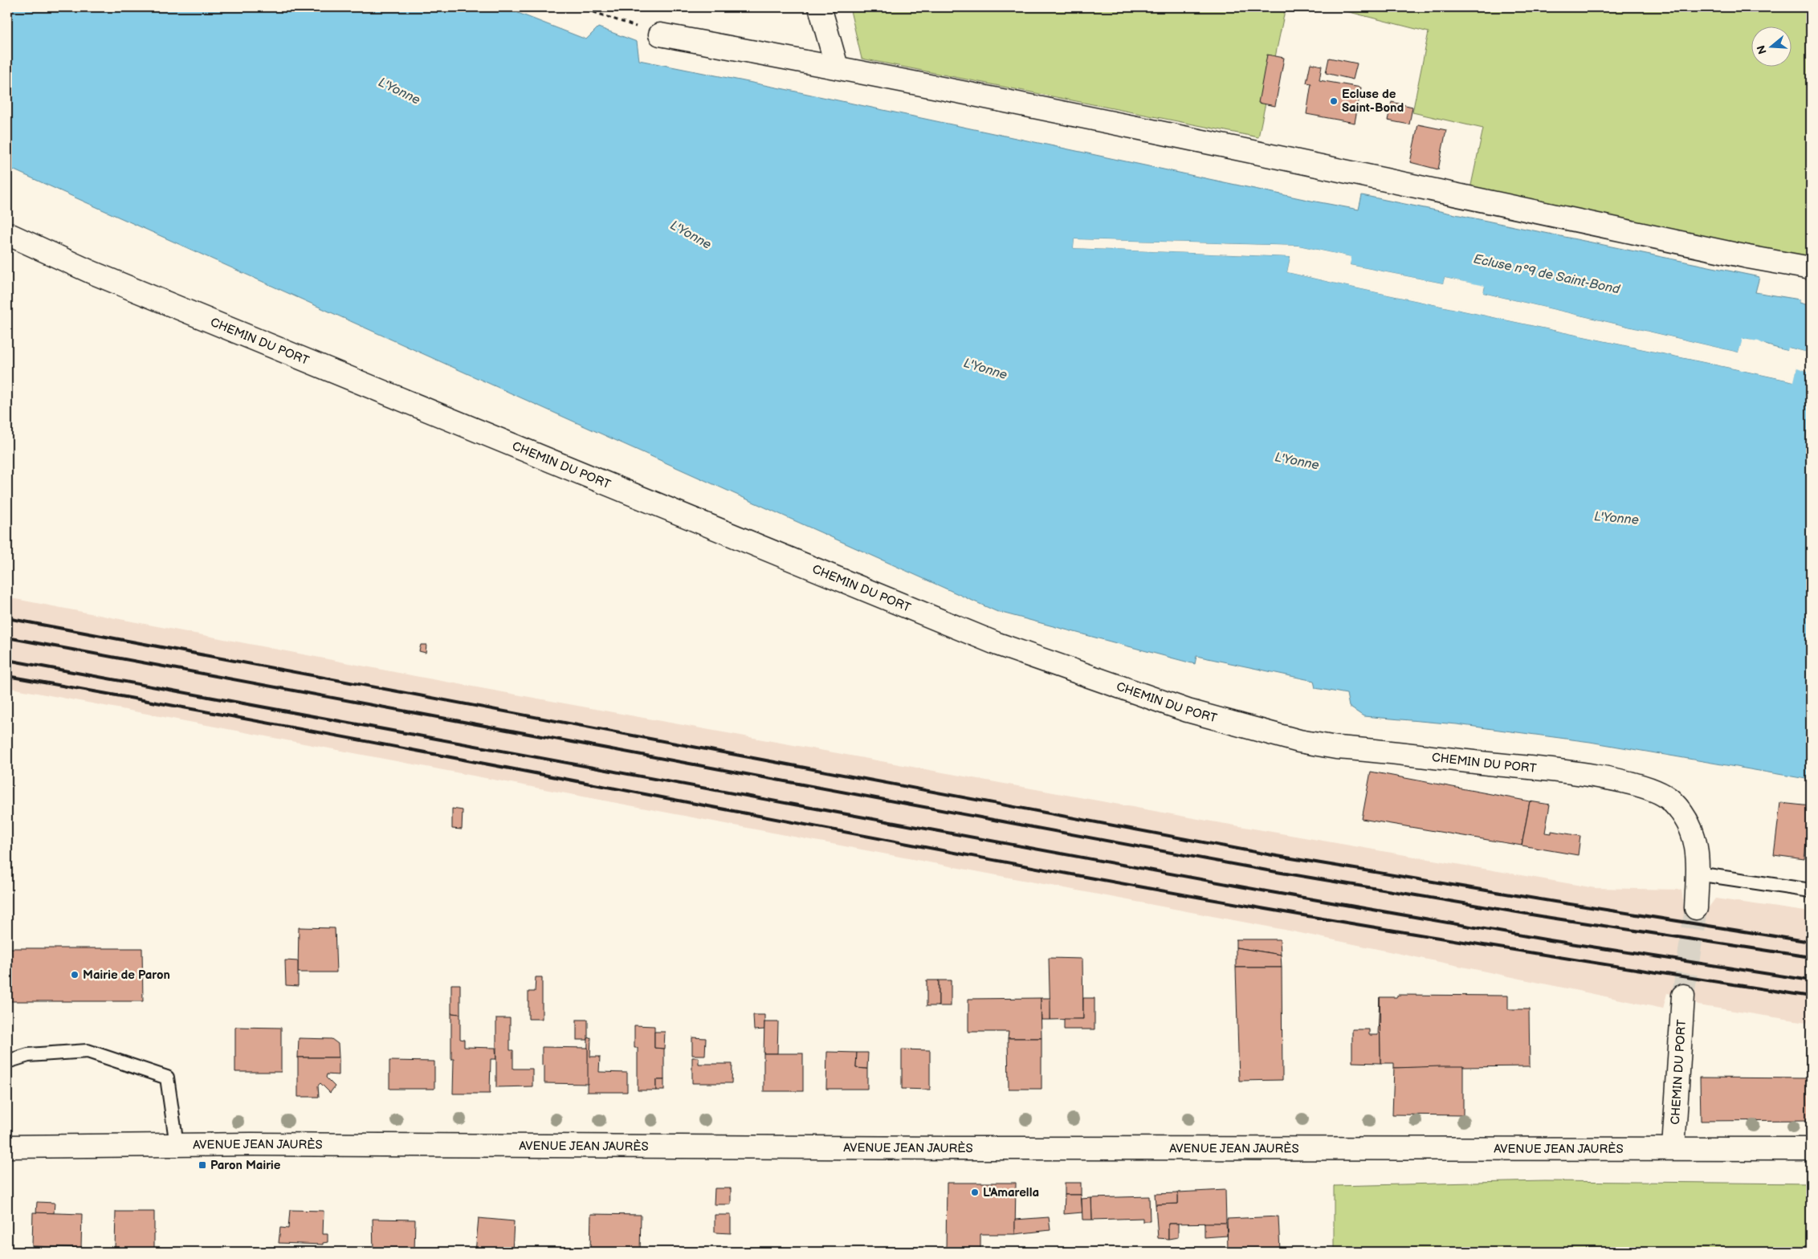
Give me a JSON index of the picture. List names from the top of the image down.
{
  "streets": {
    "street": ["CHEMIN DU PORT", "AVENUE JEAN JAURÈS"]
  },
  "crossings": [
    ["CHEMIN DU PORT", "AVENUE JEAN JAURÈS"]
  ],
  "water": ["L'Yonne", "Ecluse n°9 de Saint-Bond"],
  "places": {
    "other": ["Ecluse de Saint-Bond", "Mairie de Paron", "L'Amarella"],
    "transit": ["Paron Mairie"]
  },
  "north": "left"
}
